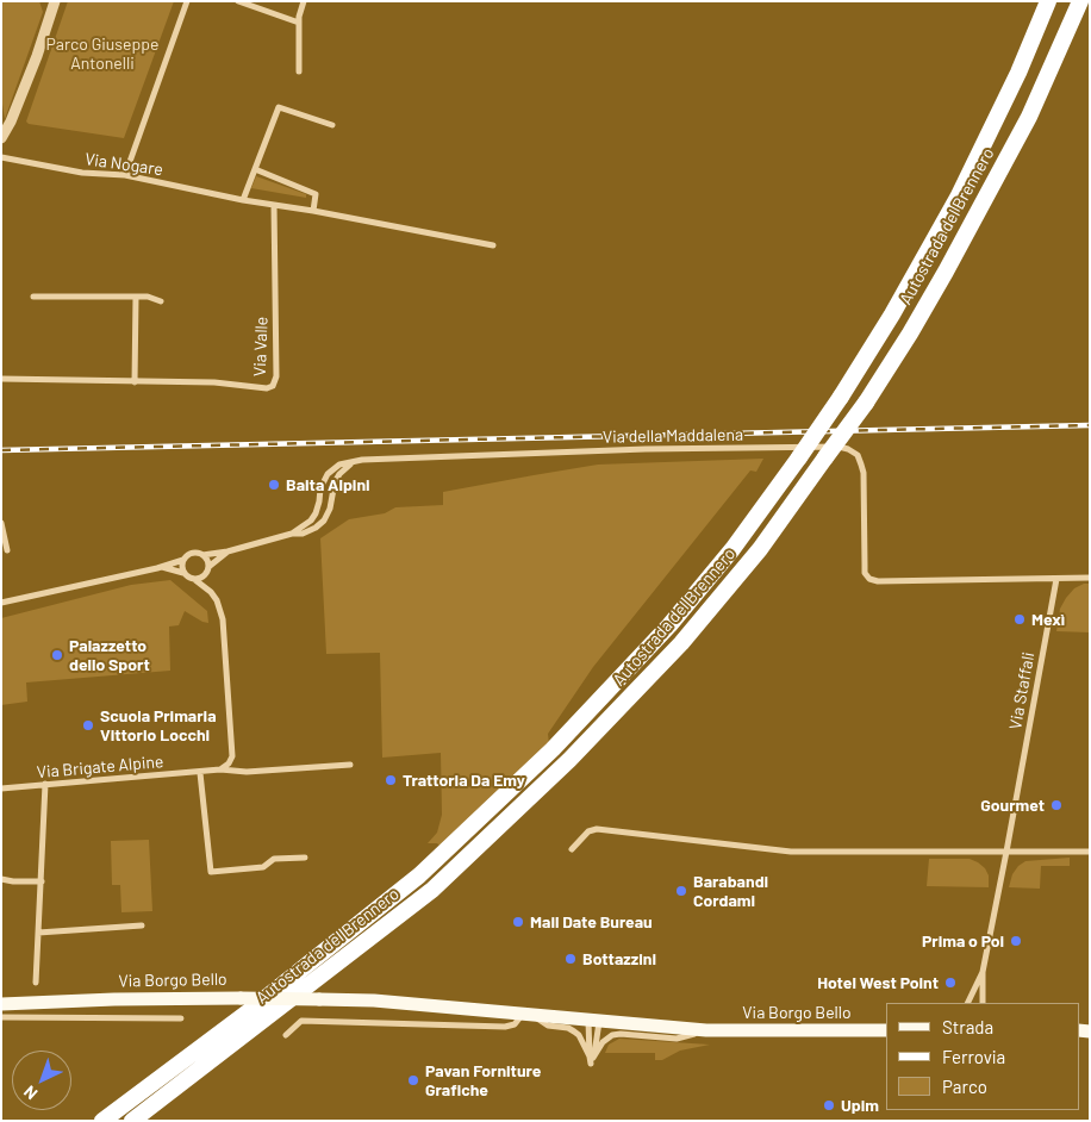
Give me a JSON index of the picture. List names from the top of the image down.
{
  "streets": {
    "highway": ["Autostrada del Brennero"],
    "main road": ["Via Borgo Bello"],
    "street": [
      "Via Nogare",
      "Via Valle",
      "Via della Maddalena",
      "Via Staffali",
      "Via Brigate Alpine"
    ]
  },
  "crossings": [
    ["Via Nogare", "Via Valle"],
    ["Via della Maddalena", "Via Staffali"]
  ],
  "parks": ["Parco Giuseppe Antonelli"],
  "places": [
    "Baita Alpini",
    "Mexì",
    "Palazzetto dello Sport",
    "Scuola Primaria Vittorio Locchi",
    "Trattoria Da Emy",
    "Gourmet",
    "Barabandi Cordami",
    "Mail Date Bureau",
    "Prima o Poi",
    "Bottazzini",
    "Hotel West Point",
    "Pavan Forniture Grafiche",
    "Upim"
  ],
  "legend": ["Strada", "Ferrovia", "Parco"],
  "north": "bottom left"
}
